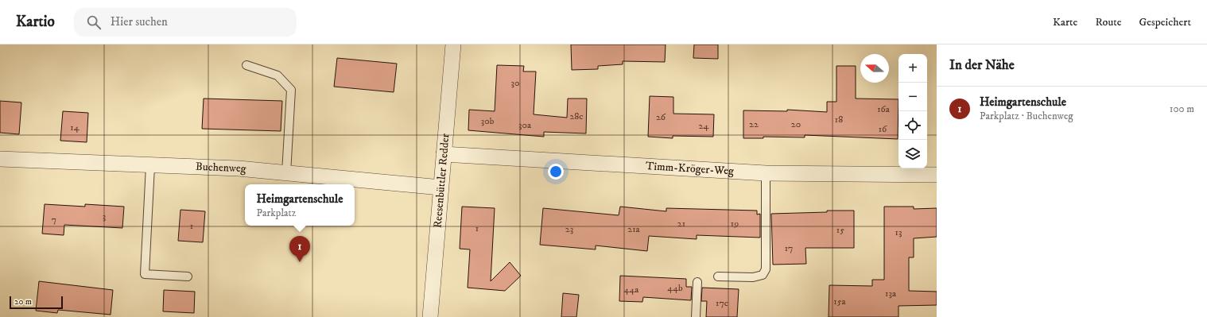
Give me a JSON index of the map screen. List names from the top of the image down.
{
  "streets": {
    "street": ["Buchenweg", "Timm-Kröger-Weg", "Reesenbüttler Redder"]
  },
  "crossings": [
    ["Buchenweg", "Reesenbüttler Redder"],
    ["Timm-Kröger-Weg", "Reesenbüttler Redder"]
  ],
  "house_numbers": [
    "30",
    "16a",
    "28c",
    "26",
    "18",
    "30b",
    "22",
    "20",
    "30a",
    "24",
    "14",
    "16",
    "3",
    "7",
    "21",
    "19",
    "1",
    "1",
    "23",
    "21a",
    "15",
    "13",
    "17",
    "44b",
    "44a",
    "13a",
    "15a",
    "17c"
  ],
  "scale_bar": "20 m",
  "north": "left",
  "page": {
    "header": "Kartio",
    "search": "Hier suchen",
    "nav": ["Karte", "Route", "Gespeichert"],
    "heading": "In der Nähe",
    "map_buttons": ["+", "−"],
    "list": [
      {
        "mark": "1",
        "name": "Heimgartenschule",
        "note": "Parkplatz · Buchenweg",
        "value": "100 m"
      }
    ],
    "popup": ["Heimgartenschule", "Parkplatz"],
    "pins": "1",
    "scale": "20 m"
  }
}
